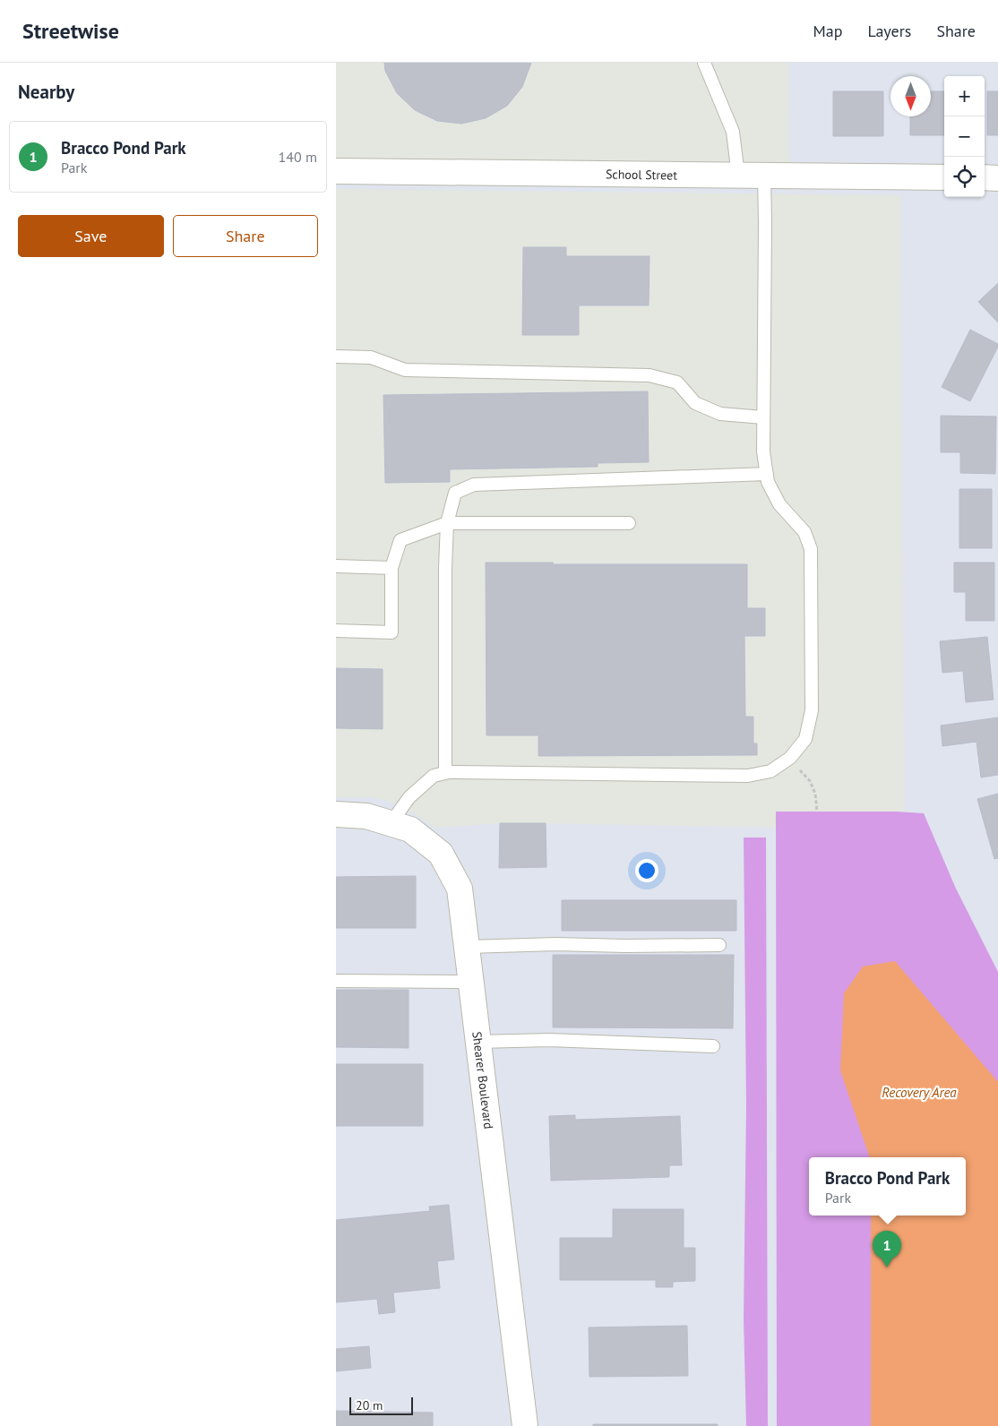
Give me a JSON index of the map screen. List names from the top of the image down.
{
  "streets": {
    "street": ["School Street", "Shearer Boulevard"]
  },
  "water": ["Recovery Area"],
  "scale_bar": "20 m",
  "north": "bottom",
  "page": {
    "header": "Streetwise",
    "nav": ["Map", "Layers", "Share"],
    "heading": "Nearby",
    "map_buttons": ["+", "−"],
    "list": [
      {
        "mark": "1",
        "name": "Bracco Pond Park",
        "note": "Park",
        "value": "140 m"
      }
    ],
    "buttons": ["Save", "Share"],
    "popup": ["Bracco Pond Park", "Park"],
    "pins": "1",
    "scale": "20 m"
  }
}
